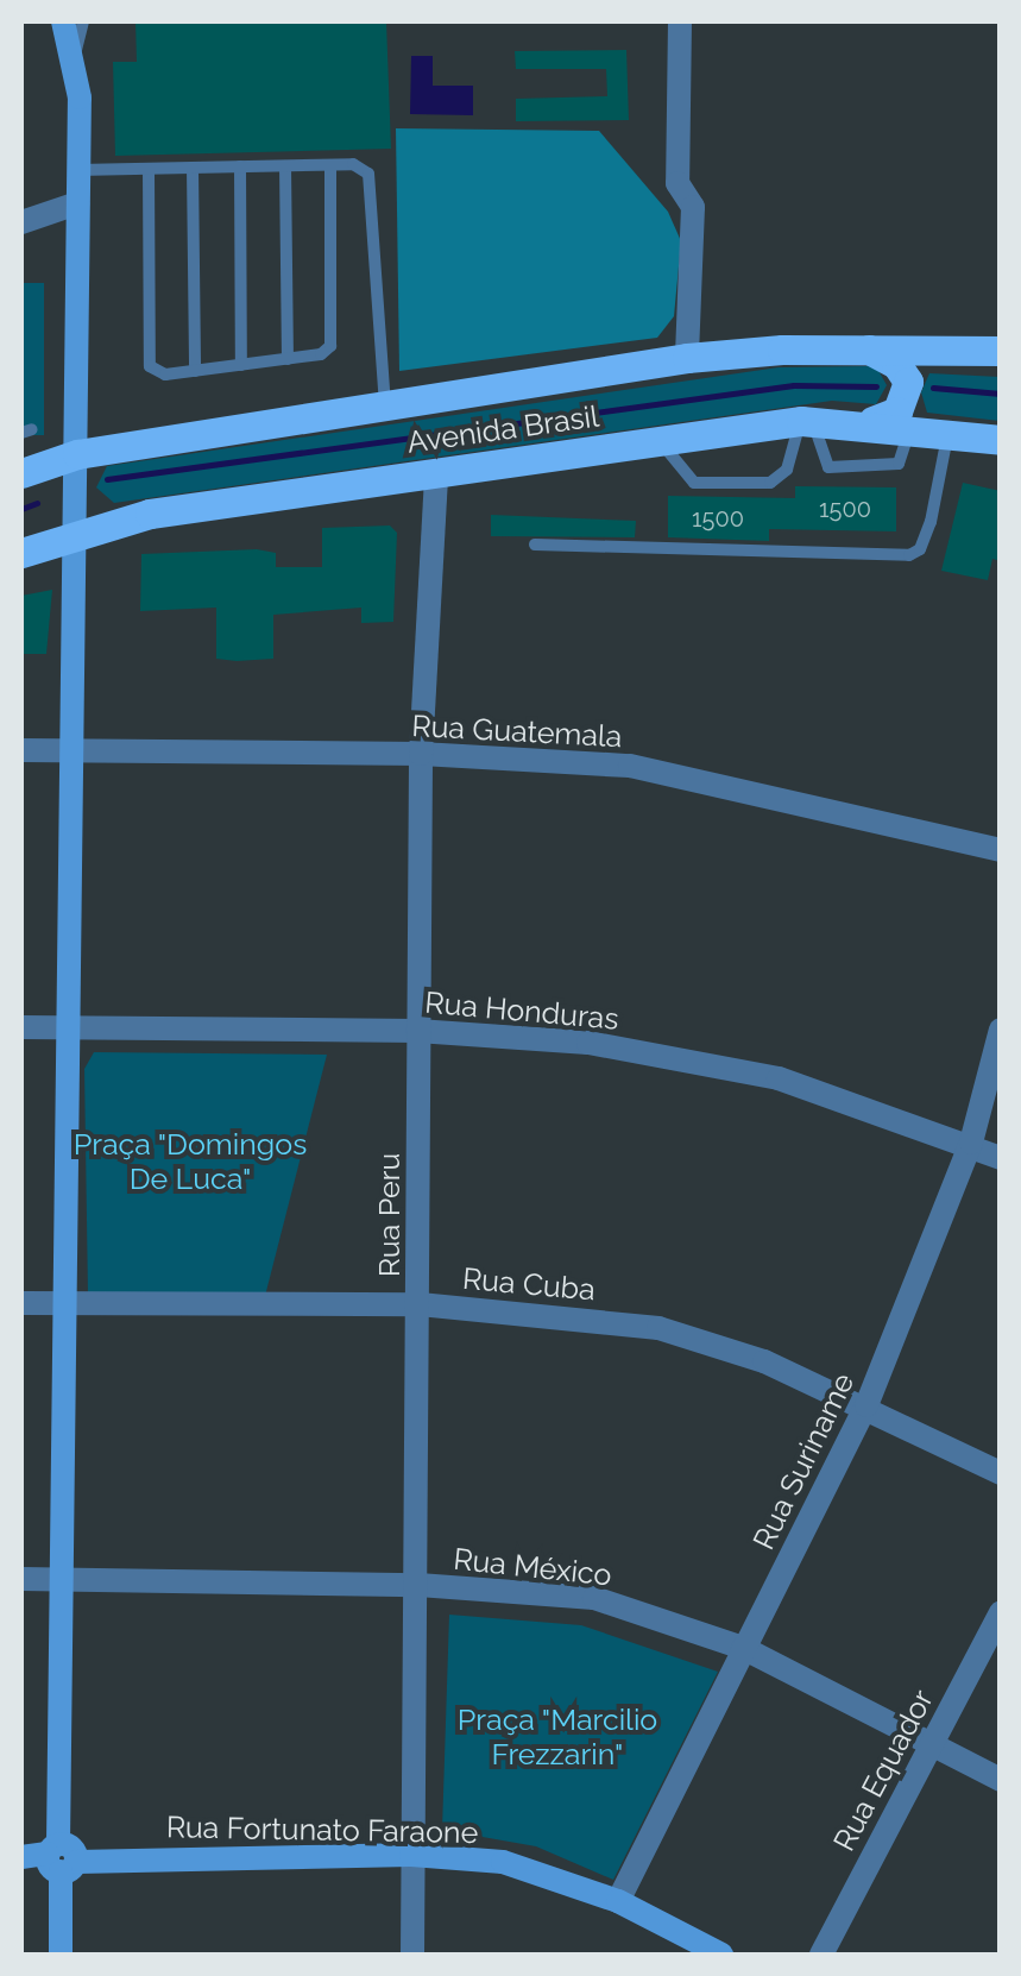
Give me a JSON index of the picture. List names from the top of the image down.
{
  "streets": {
    "main road": ["Avenida Brasil", "Rua Fortunato Faraone"],
    "street": [
      "Rua Guatemala",
      "Rua Honduras",
      "Rua Peru",
      "Rua Cuba",
      "Rua Suriname",
      "Rua México",
      "Rua Equador"
    ]
  },
  "crossings": [
    ["Avenida Brasil", "Rua Peru"],
    ["Rua Guatemala", "Rua Peru"],
    ["Rua Honduras", "Rua Peru"],
    ["Rua Honduras", "Rua Suriname"],
    ["Rua Peru", "Rua Cuba"],
    ["Rua Peru", "Rua México"],
    ["Rua Peru", "Rua Fortunato Faraone"],
    ["Rua Cuba", "Rua Suriname"],
    ["Rua Suriname", "Rua México"],
    ["Rua Suriname", "Rua Fortunato Faraone"],
    ["Rua México", "Rua Equador"]
  ],
  "parks": ["Praça \"Domingos De Luca\"", "Praça \"Marcilio Frezzarin\""],
  "house_numbers": ["1500", "1500"]
}
